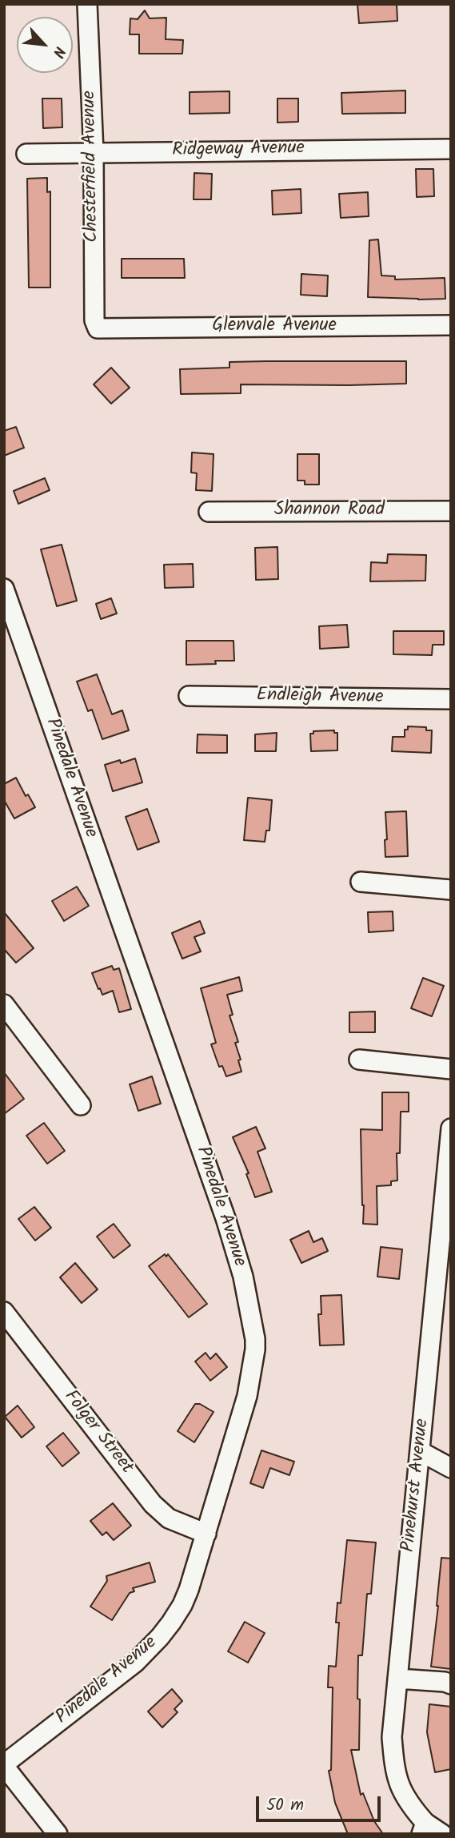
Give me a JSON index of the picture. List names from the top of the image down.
{
  "streets": {
    "street": [
      "Ridgeway Avenue",
      "Chesterfield Avenue",
      "Glenvale Avenue",
      "Shannon Road",
      "Endleigh Avenue",
      "Pinedale Avenue",
      "Folger Street",
      "Pinehurst Avenue"
    ]
  },
  "crossings": [
    ["Ridgeway Avenue", "Chesterfield Avenue"],
    ["Chesterfield Avenue", "Glenvale Avenue"],
    ["Pinedale Avenue", "Folger Street"]
  ],
  "scale_bar": "50 m",
  "north": "bottom right"
}
